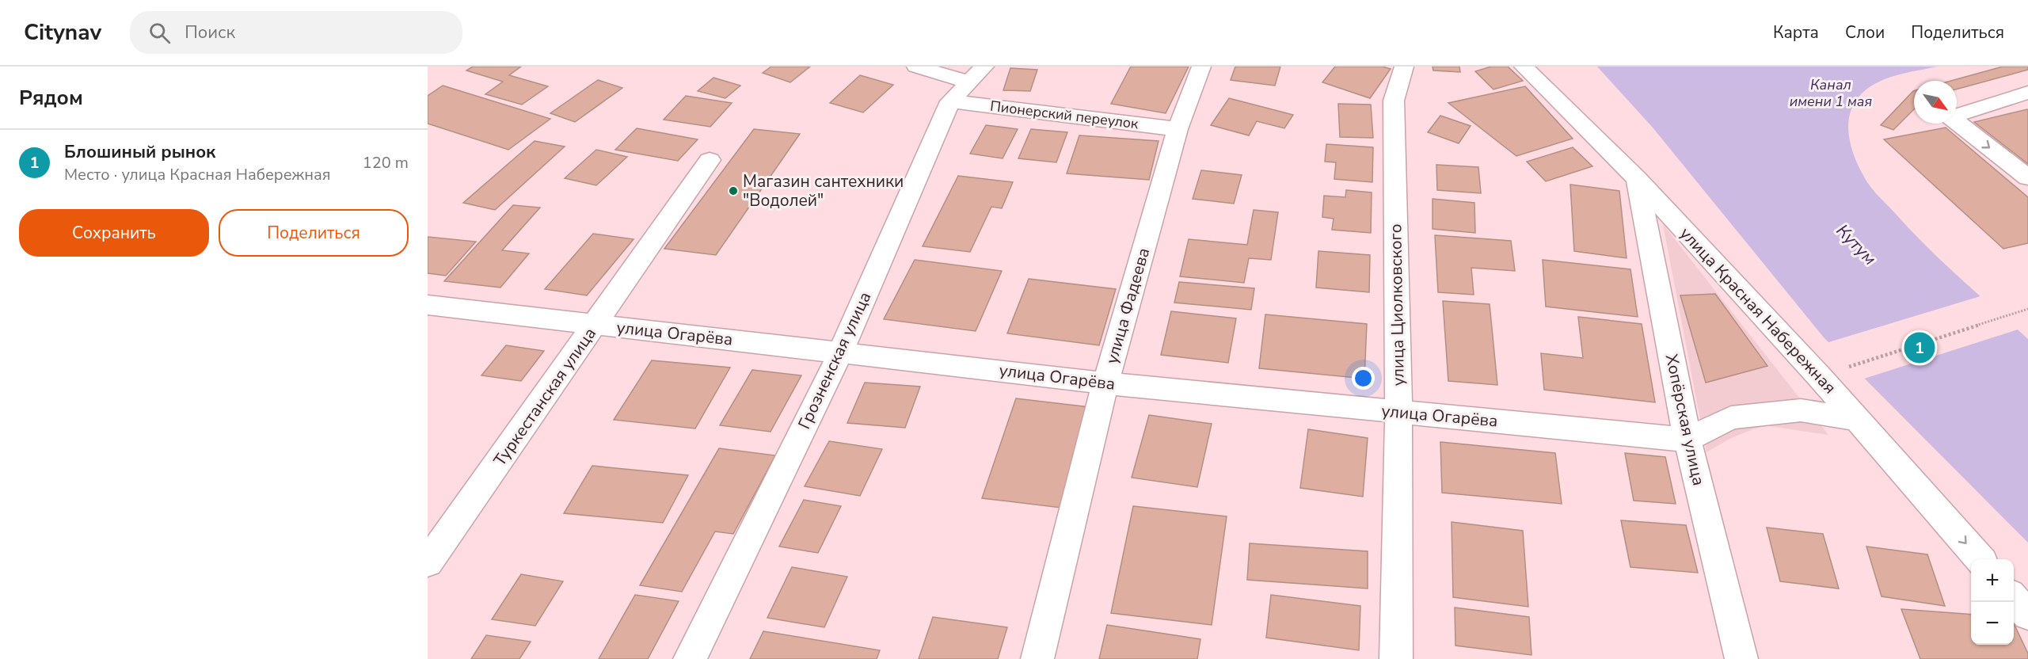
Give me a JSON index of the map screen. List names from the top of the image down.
{
  "streets": {
    "street": [
      "Пионерский переулок",
      "улица Циолковского",
      "улица Фадеева",
      "улица Красная Набережная",
      "улица Огарёва",
      "Грозненская улица",
      "Туркестанская улица",
      "Хопёрская улица"
    ]
  },
  "crossings": [
    ["Пионерский переулок", "улица Фадеева"],
    ["Пионерский переулок", "Грозненская улица"],
    ["улица Циолковского", "улица Огарёва"],
    ["улица Фадеева", "улица Огарёва"],
    ["улица Красная Набережная", "Хопёрская улица"],
    ["улица Огарёва", "Грозненская улица"],
    ["улица Огарёва", "Туркестанская улица"],
    ["улица Огарёва", "Хопёрская улица"]
  ],
  "water": ["Канал имени 1 мая", "Кутум"],
  "places": ["Магазин сантехники \"Водолей\""],
  "north": "bottom right",
  "page": {
    "header": "Citynav",
    "search": "Поиск",
    "nav": ["Карта", "Слои", "Поделиться"],
    "heading": "Рядом",
    "list": [
      {
        "mark": "1",
        "name": "Блошиный рынок",
        "note": "Место · улица Красная Набережная",
        "value": "120 m"
      }
    ],
    "buttons": ["Сохранить", "Поделиться"],
    "pins": "1",
    "map_buttons": ["+", "−"]
  }
}
